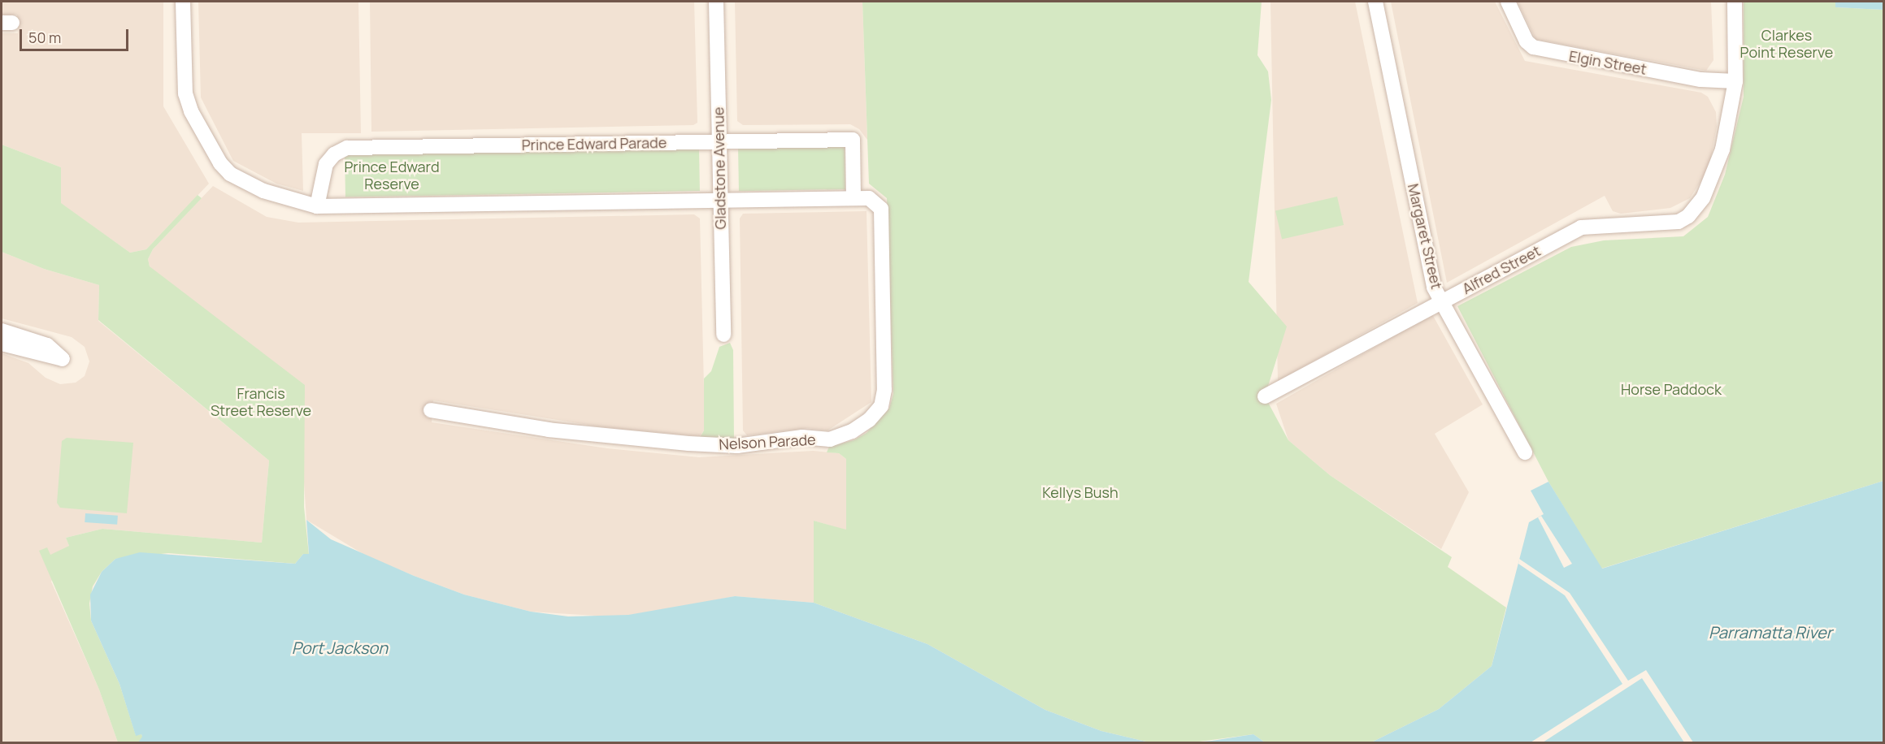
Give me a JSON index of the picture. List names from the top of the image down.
{
  "streets": {
    "street": [
      "Elgin Street",
      "Prince Edward Parade",
      "Gladstone Avenue",
      "Margaret Street",
      "Alfred Street",
      "Nelson Parade"
    ]
  },
  "crossings": [
    ["Elgin Street", "Alfred Street"],
    ["Prince Edward Parade", "Gladstone Avenue"],
    ["Prince Edward Parade", "Nelson Parade"],
    ["Margaret Street", "Alfred Street"]
  ],
  "water": ["Parramatta River", "Port Jackson"],
  "parks": [
    "Clarkes Point Reserve",
    "Prince Edward Reserve",
    "Horse Paddock",
    "Francis Street Reserve",
    "Kellys Bush"
  ],
  "scale_bar": "50 m"
}
